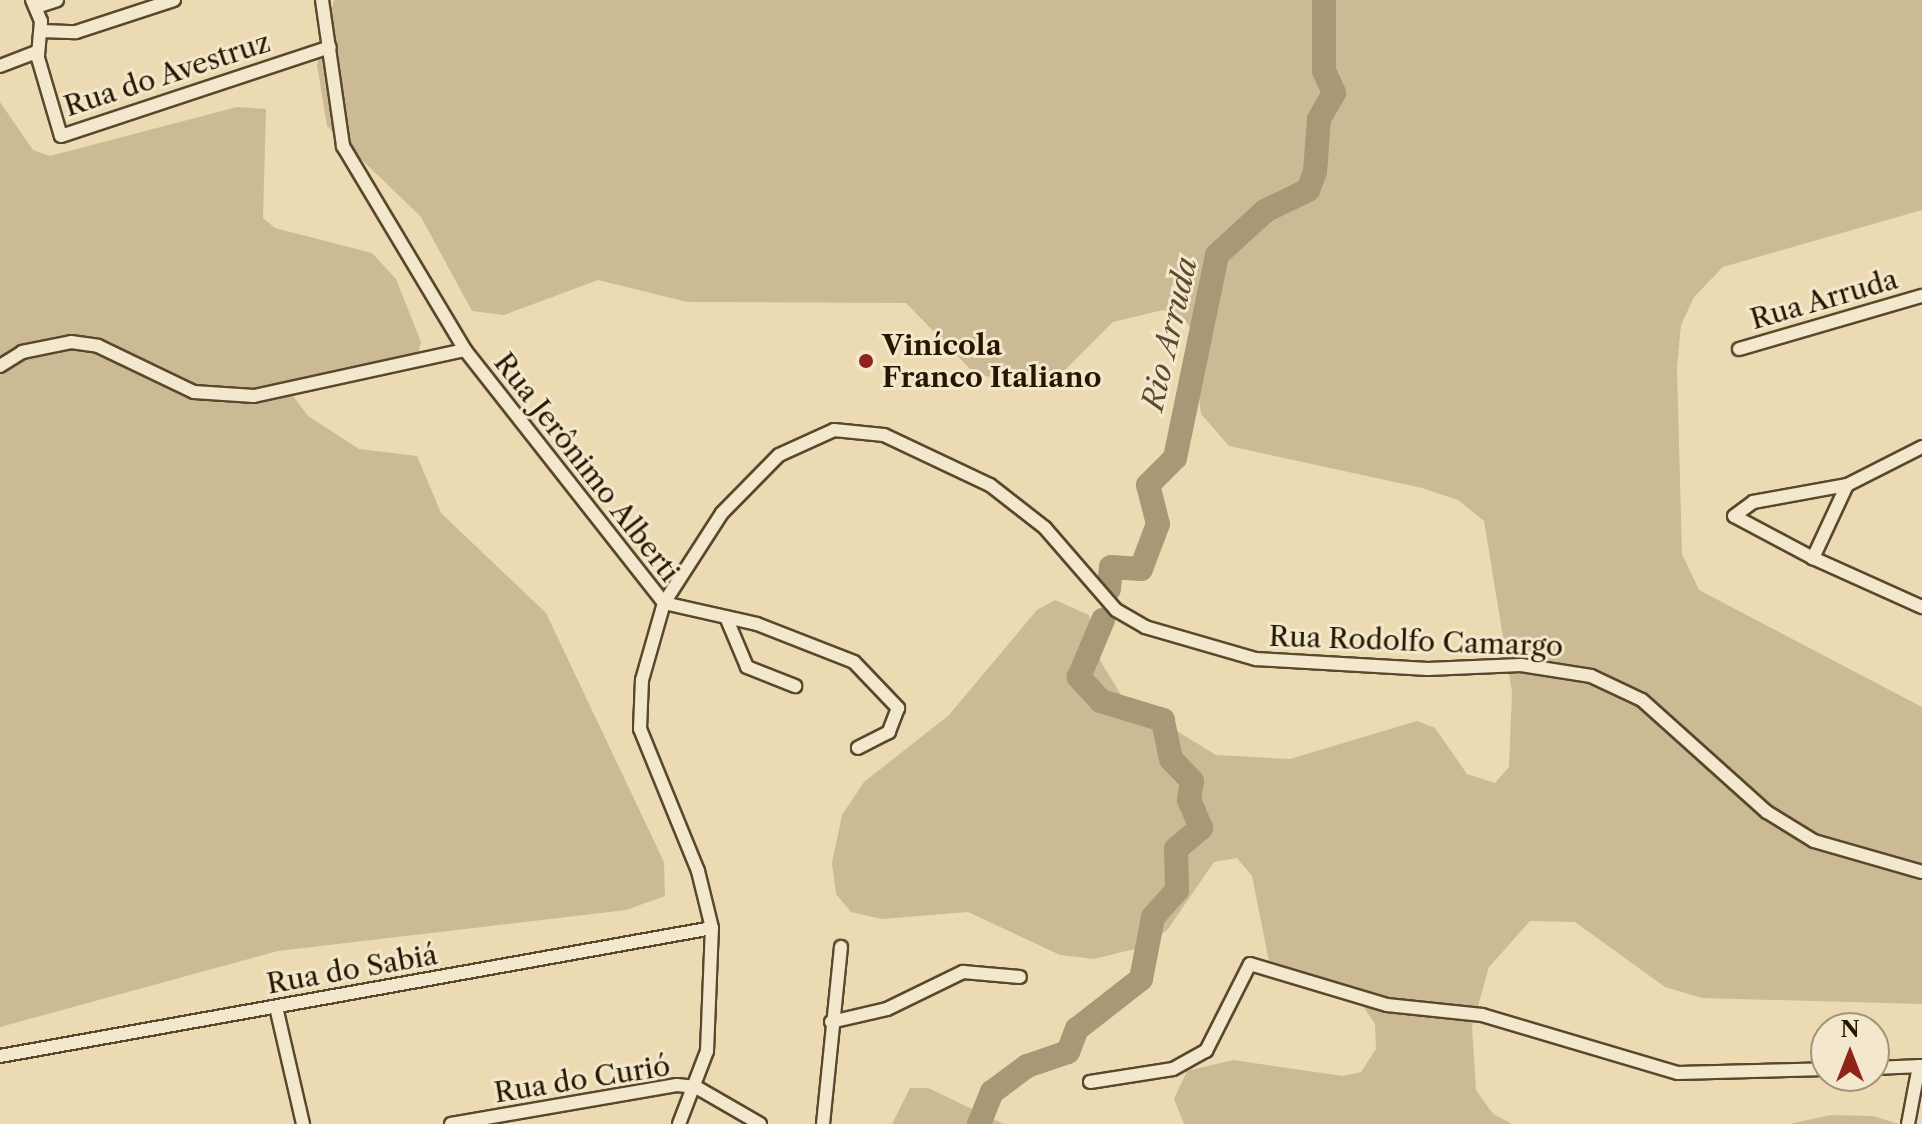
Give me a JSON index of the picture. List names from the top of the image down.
{
  "streets": {
    "street": [
      "Rua do Avestruz",
      "Rua Arruda",
      "Rua Jerônimo Alberti",
      "Rua Rodolfo Camargo",
      "Rua do Sabiá",
      "Rua do Curió"
    ]
  },
  "crossings": [
    ["Rua do Avestruz", "Rua Jerônimo Alberti"],
    ["Rua Jerônimo Alberti", "Rua Rodolfo Camargo"],
    ["Rua Jerônimo Alberti", "Rua do Sabiá"],
    ["Rua Jerônimo Alberti", "Rua do Curió"]
  ],
  "water": ["Rio Arruda"],
  "places": ["Vinícola Franco Italiano"],
  "north": "top"
}
